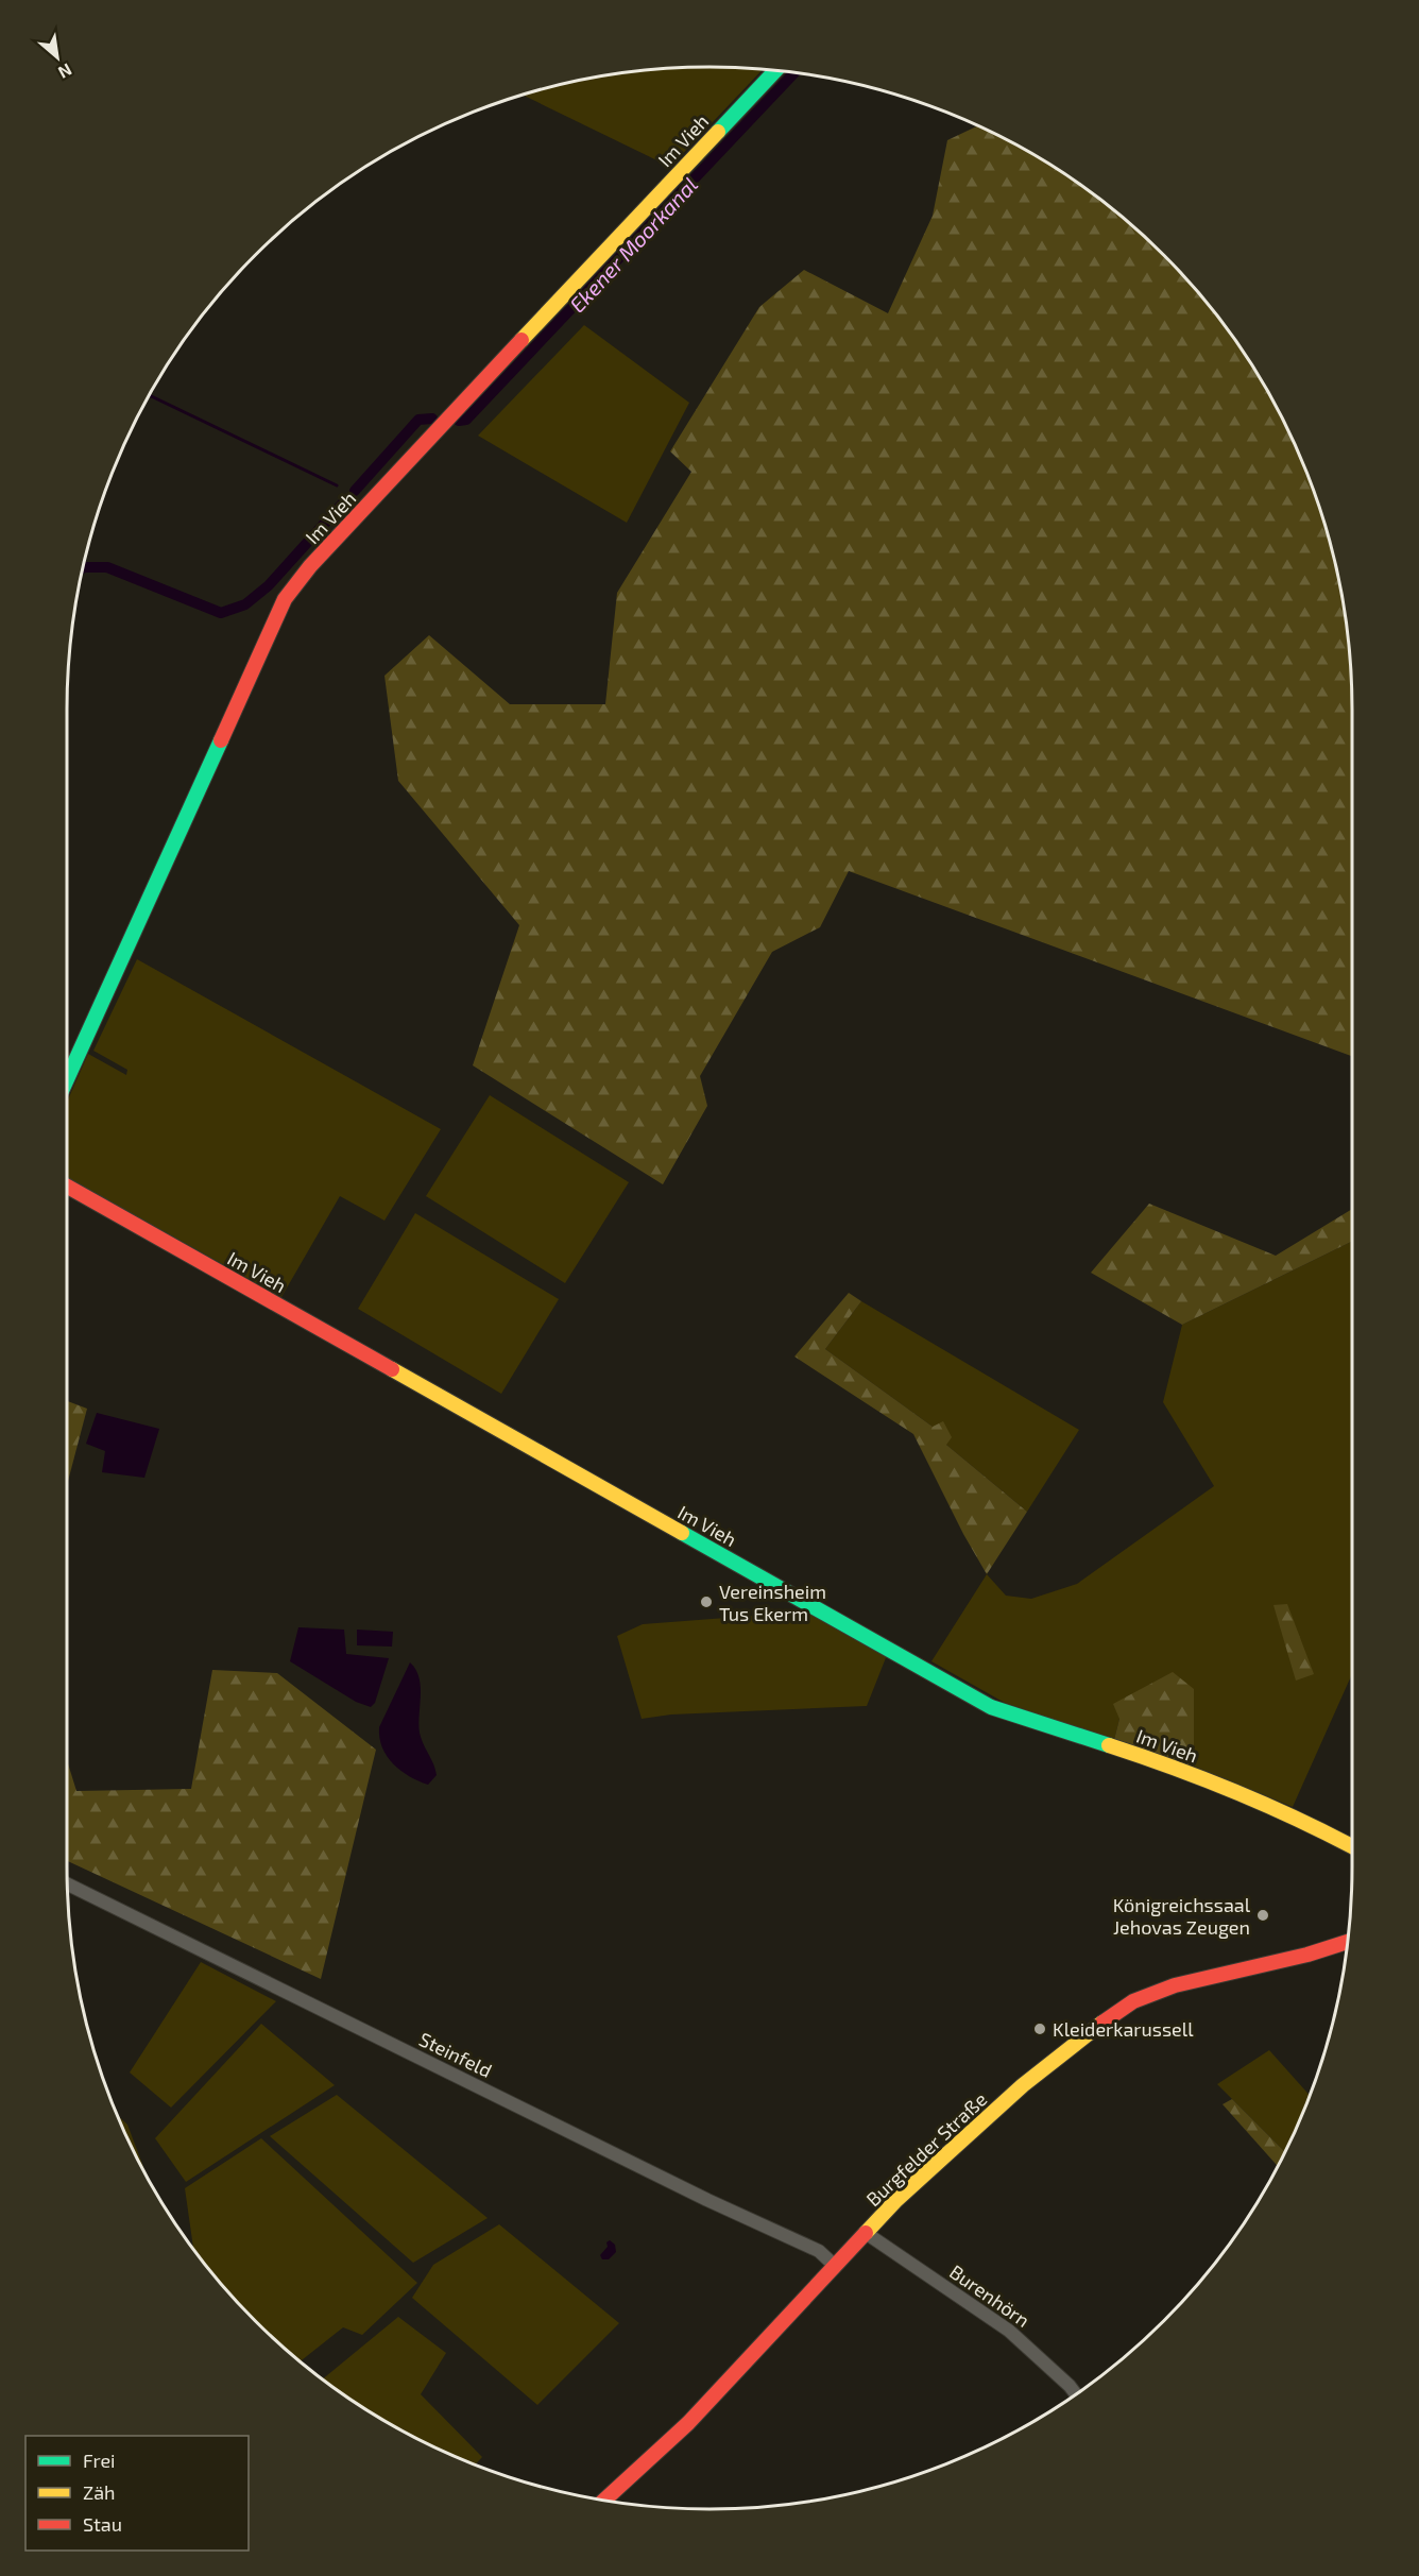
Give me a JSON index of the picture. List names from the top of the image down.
{
  "streets": {
    "street": [
      "Im Vieh",
      "Steinfeld",
      "Burgfelder Straße",
      "Burenhörn"
    ]
  },
  "crossings": [
    ["Steinfeld", "Burgfelder Straße"],
    ["Burgfelder Straße", "Burenhörn"]
  ],
  "water": ["Ekener Moorkanal"],
  "places": ["Vereinsheim Tus Ekerm", "Königreichssaal Jehovas Zeugen", "Kleiderkarussell"],
  "legend": ["Frei", "Zäh", "Stau"],
  "north": "bottom right"
}
